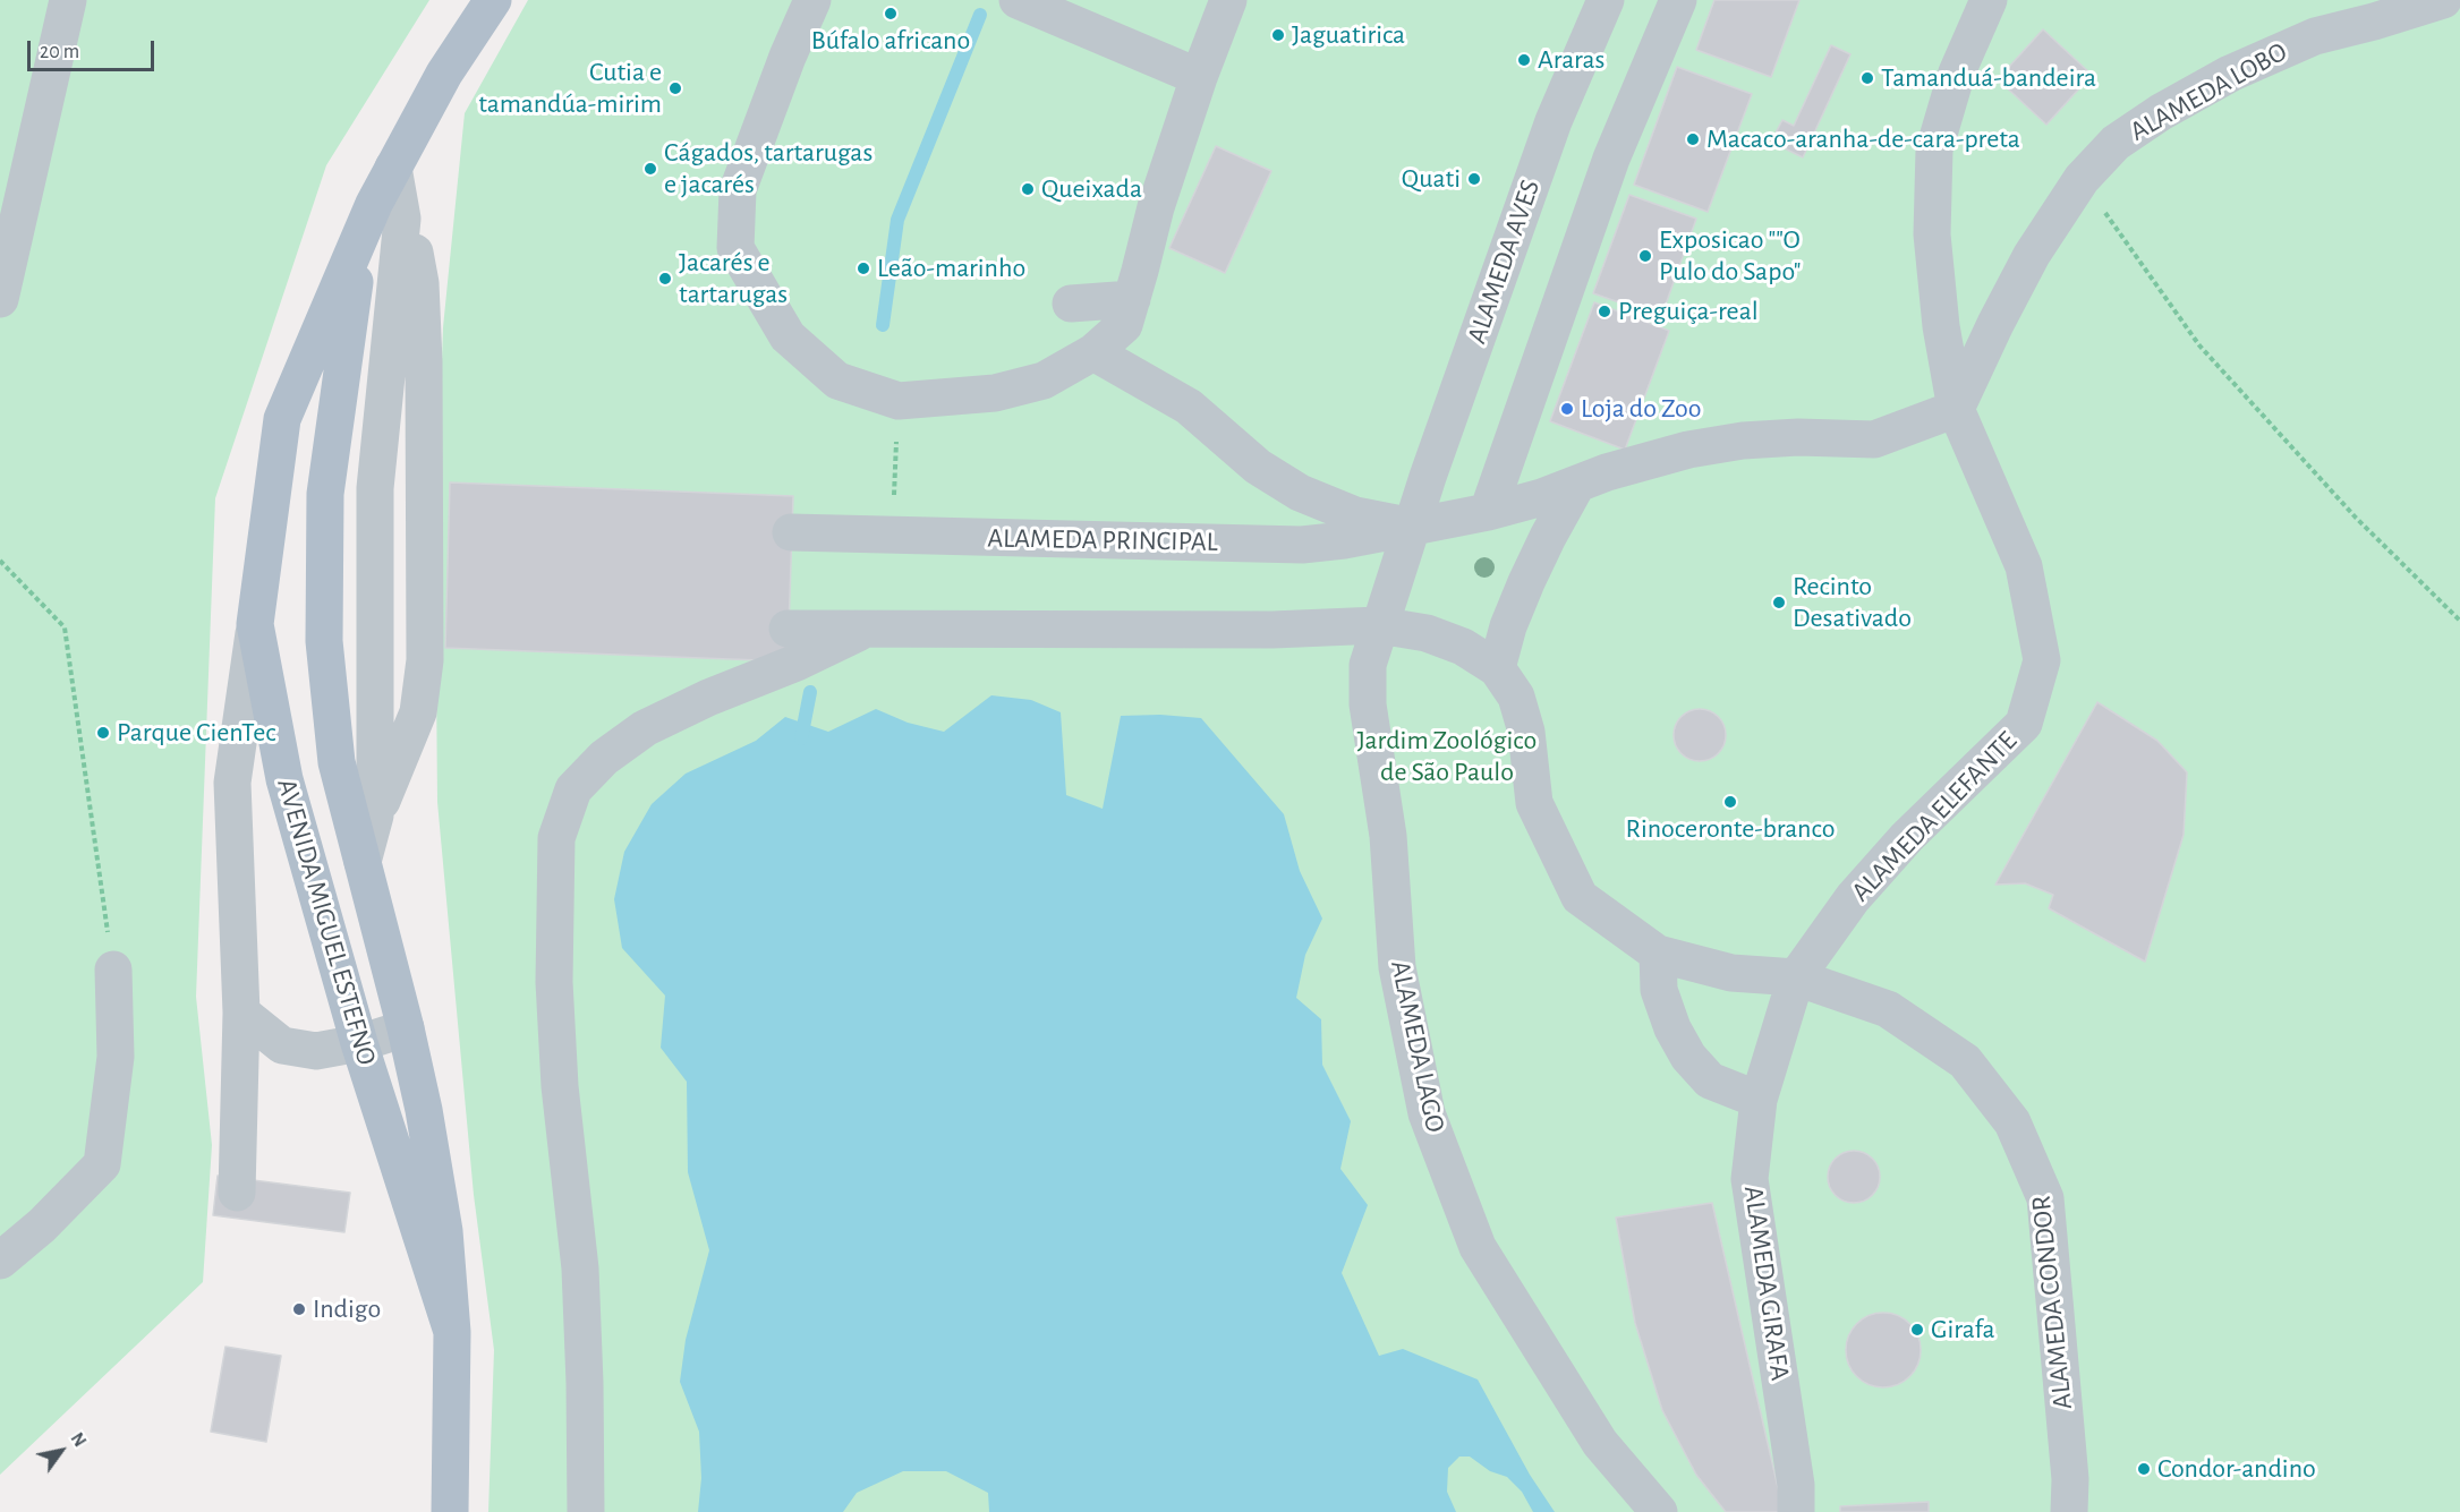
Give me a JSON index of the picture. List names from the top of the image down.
{
  "streets": {
    "main road": ["AVENIDA MIGUEL ESTEFNO"],
    "street": [
      "ALAMEDA LOBO",
      "ALAMEDA AVES",
      "ALAMEDA PRINCIPAL",
      "ALAMEDA ELEFANTE",
      "ALAMEDA LAGO",
      "ALAMEDA GIRAFA",
      "ALAMEDA CONDOR"
    ]
  },
  "crossings": [
    ["ALAMEDA LOBO", "ALAMEDA ELEFANTE"],
    ["ALAMEDA AVES", "ALAMEDA PRINCIPAL"],
    ["ALAMEDA AVES", "ALAMEDA LAGO"],
    ["ALAMEDA PRINCIPAL", "ALAMEDA LAGO"],
    ["ALAMEDA ELEFANTE", "ALAMEDA GIRAFA"],
    ["ALAMEDA ELEFANTE", "ALAMEDA CONDOR"],
    ["ALAMEDA GIRAFA", "ALAMEDA CONDOR"]
  ],
  "parks": ["Jardim Zoológico de São Paulo"],
  "places": [
    "Búfalo africano",
    "Jaguatirica",
    "Araras",
    "Tamanduá-bandeira",
    "Cutia e tamandúa-mirim",
    "Macaco-aranha-de-cara-preta",
    "Cágados, tartarugas e jacarés",
    "Quati",
    "Queixada",
    "Exposicao \"\"O Pulo do Sapo\"",
    "Leão-marinho",
    "Jacarés e tartarugas",
    "Preguiça-real",
    "Loja do Zoo",
    "Recinto Desativado",
    "Parque CienTec",
    "Rinoceronte-branco",
    "Indigo",
    "Girafa",
    "Condor-andino"
  ],
  "scale_bar": "20 m",
  "north": "top right"
}
